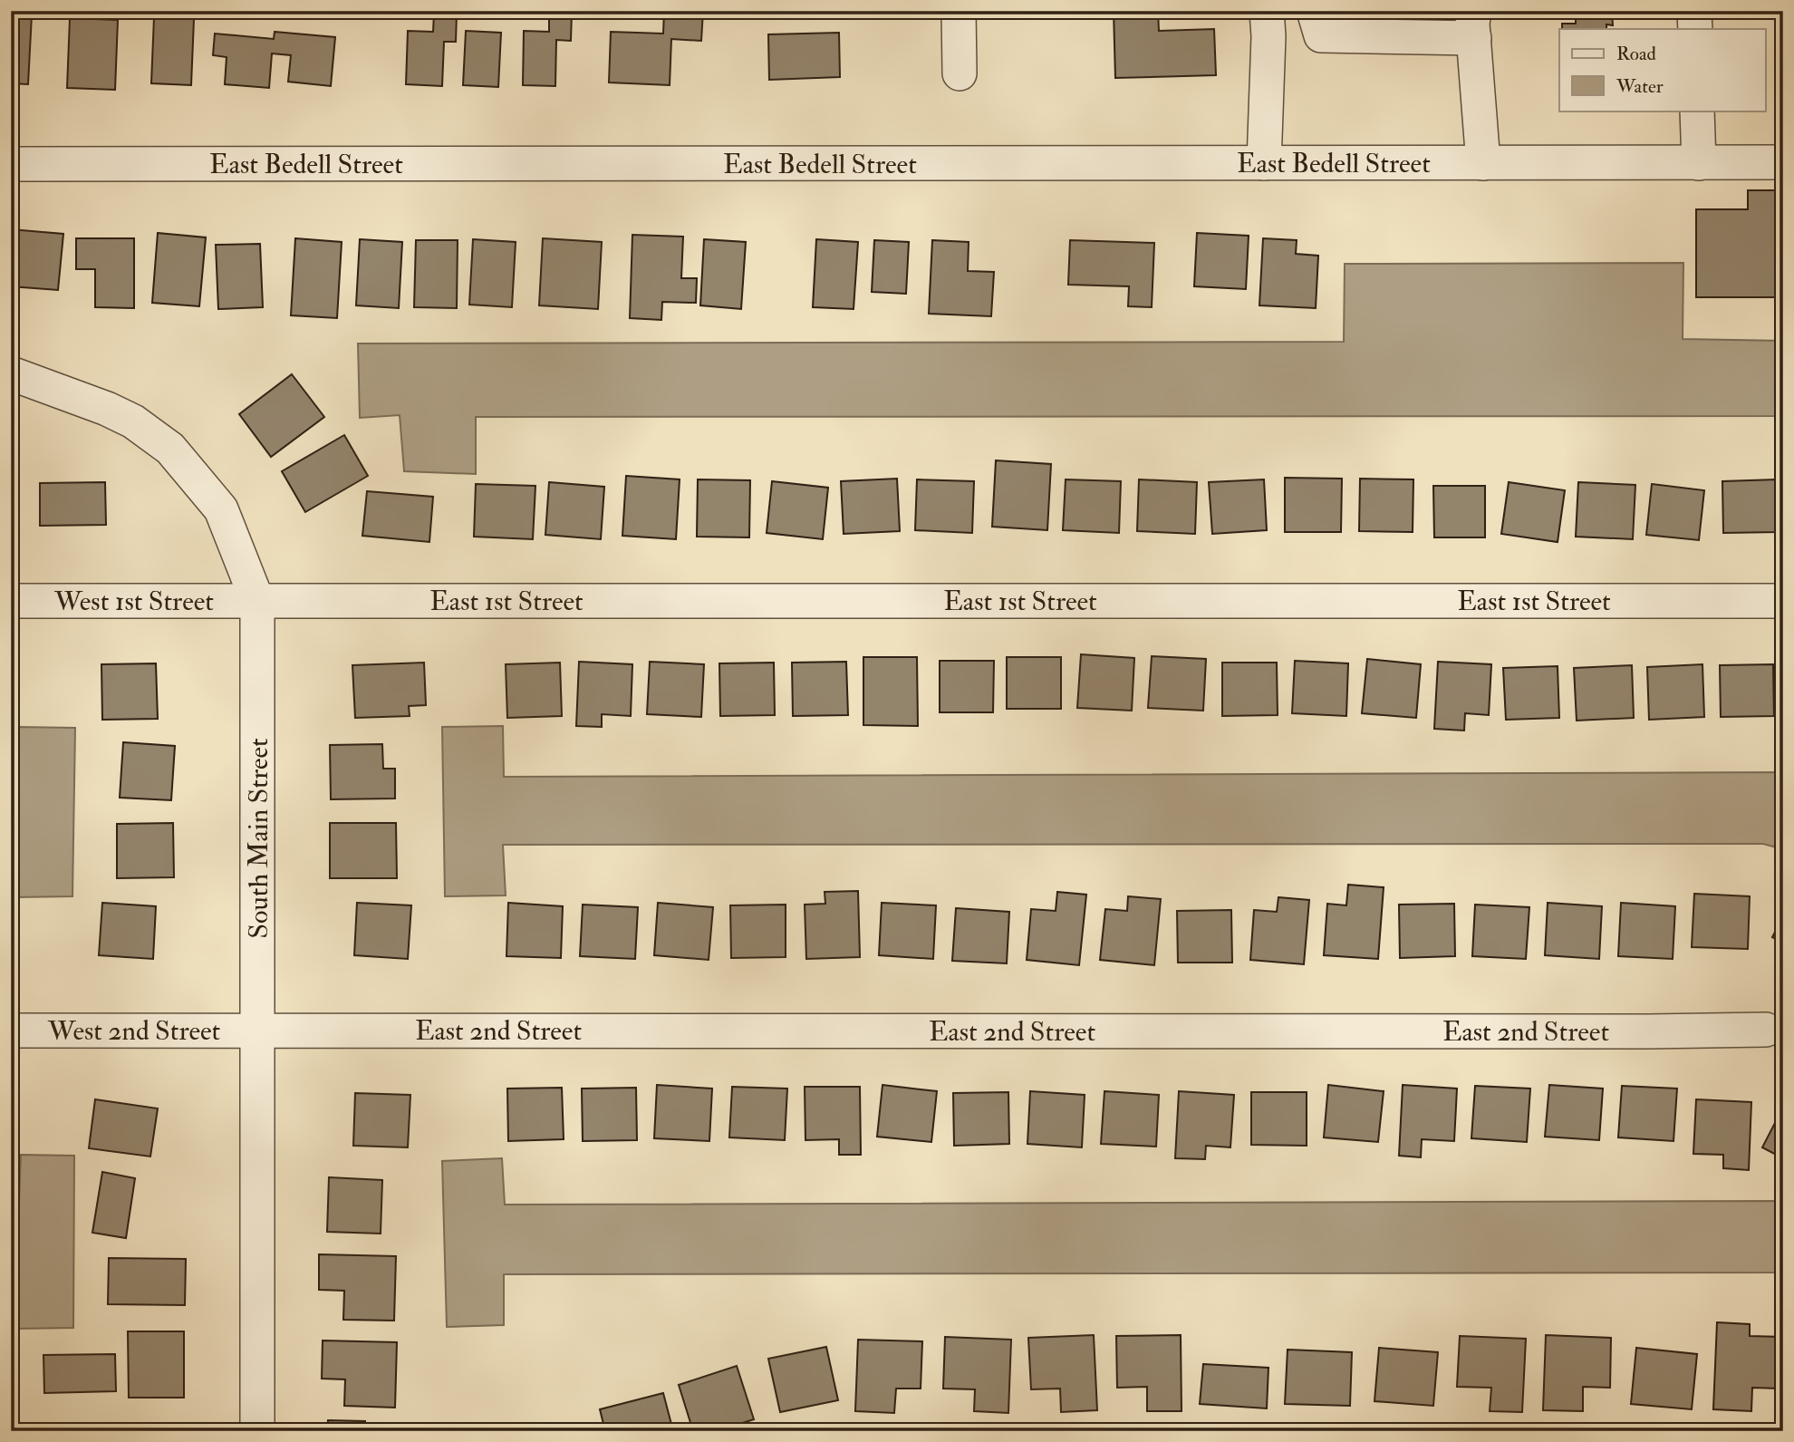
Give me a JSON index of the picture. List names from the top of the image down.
{
  "streets": {
    "street": [
      "East Bedell Street",
      "West 1st Street",
      "East 1st Street",
      "South Main Street",
      "West 2nd Street",
      "East 2nd Street"
    ]
  },
  "crossings": [
    ["West 1st Street", "East 1st Street"],
    ["West 1st Street", "South Main Street"],
    ["East 1st Street", "South Main Street"],
    ["South Main Street", "West 2nd Street"],
    ["South Main Street", "East 2nd Street"],
    ["West 2nd Street", "East 2nd Street"]
  ],
  "legend": ["Road", "Water"]
}
